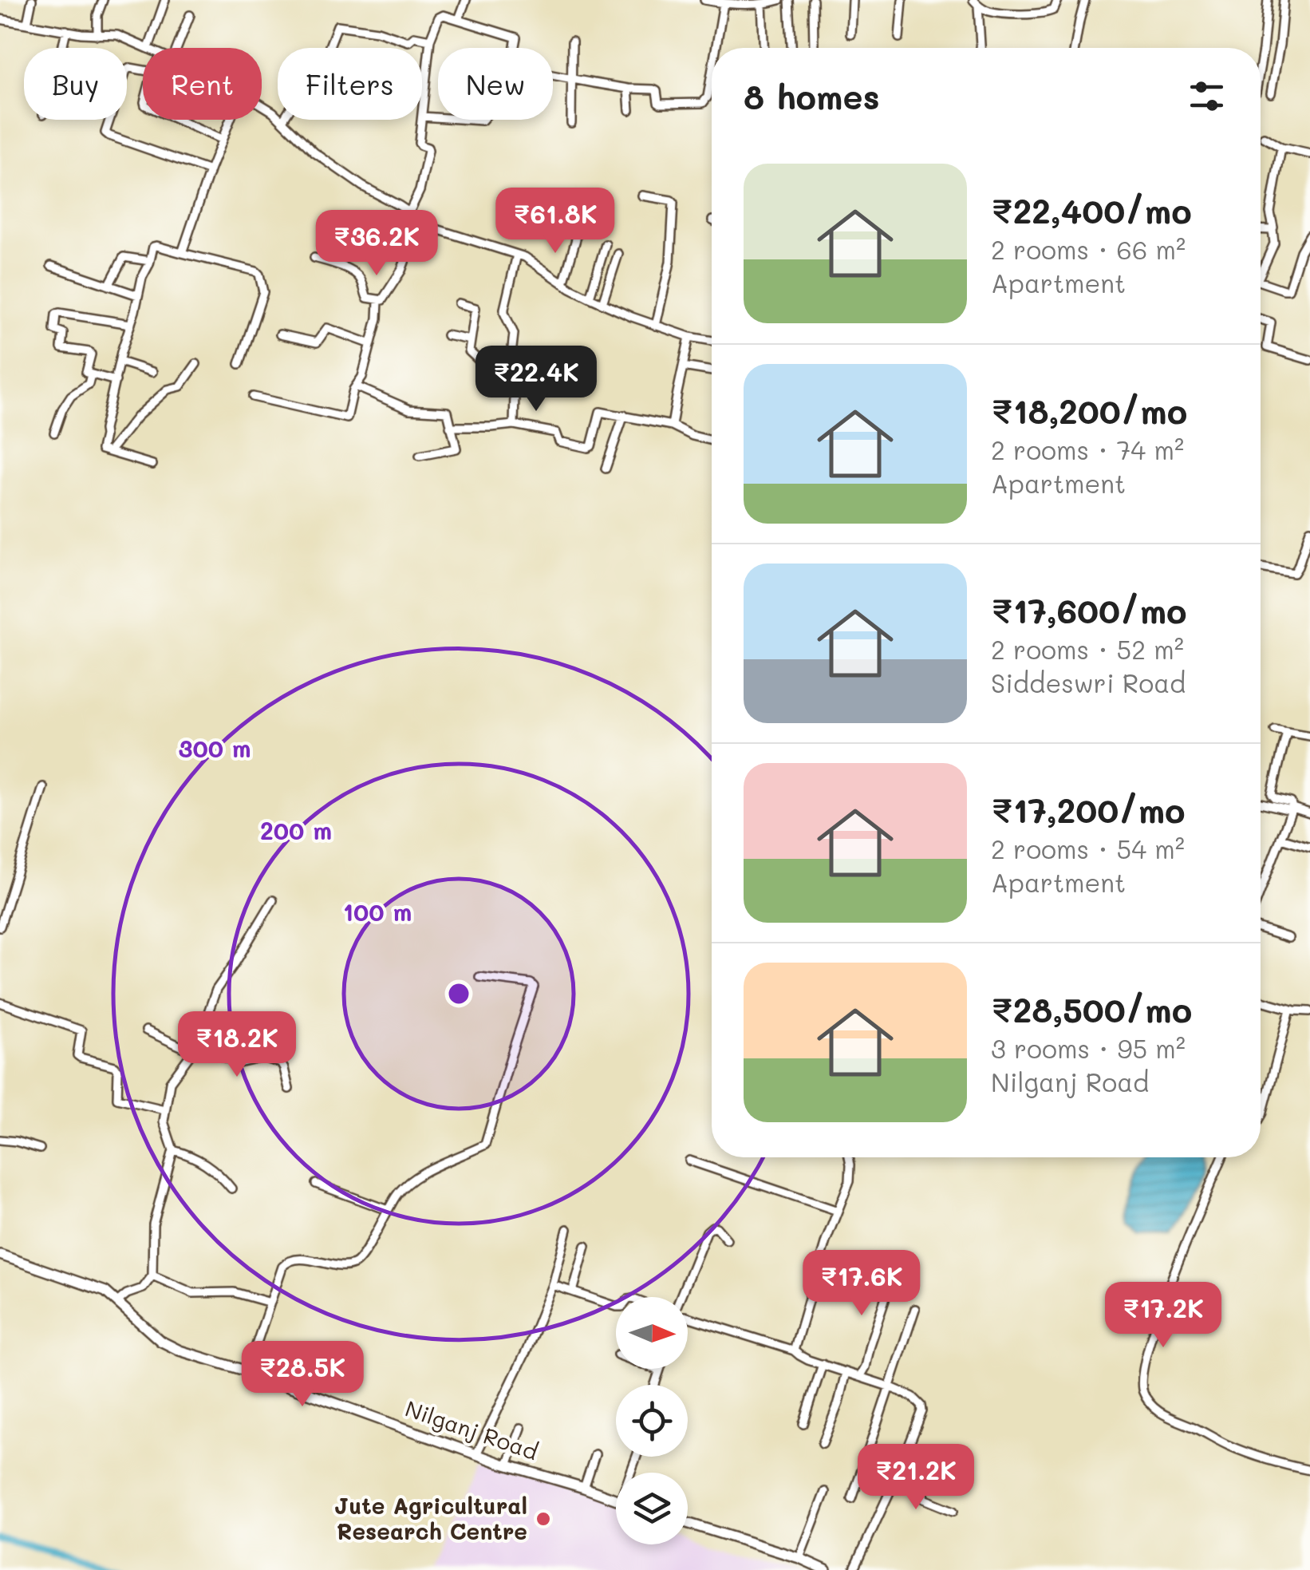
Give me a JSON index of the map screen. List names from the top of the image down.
{
  "streets": {
    "street": ["Nilganj Road"]
  },
  "places": ["Jute Agricultural Research Centre"],
  "north": "right",
  "page": {
    "chip": [
      "Buy",
      "Rent",
      "Filters",
      "New"
    ],
    "heading": "8 homes",
    "list": [
      {
        "name": "₹22,400/mo",
        "note": "2 rooms · 66 m² · Apartment"
      },
      {
        "name": "₹18,200/mo",
        "note": "2 rooms · 74 m² · Apartment"
      },
      {
        "name": "₹17,600/mo",
        "note": "2 rooms · 52 m² · Siddeswri Road"
      },
      {
        "name": "₹17,200/mo",
        "note": "2 rooms · 54 m² · Apartment"
      },
      {
        "name": "₹28,500/mo",
        "note": "3 rooms · 95 m² · Nilganj Road"
      }
    ],
    "price": [
      "₹61.8K",
      "₹36.2K",
      "₹22.4K",
      "₹18.2K",
      "₹17.6K",
      "₹17.2K",
      "₹28.5K",
      "₹21.2K"
    ]
  },
  "rings": ["300 m", "200 m", "100 m"]
}
